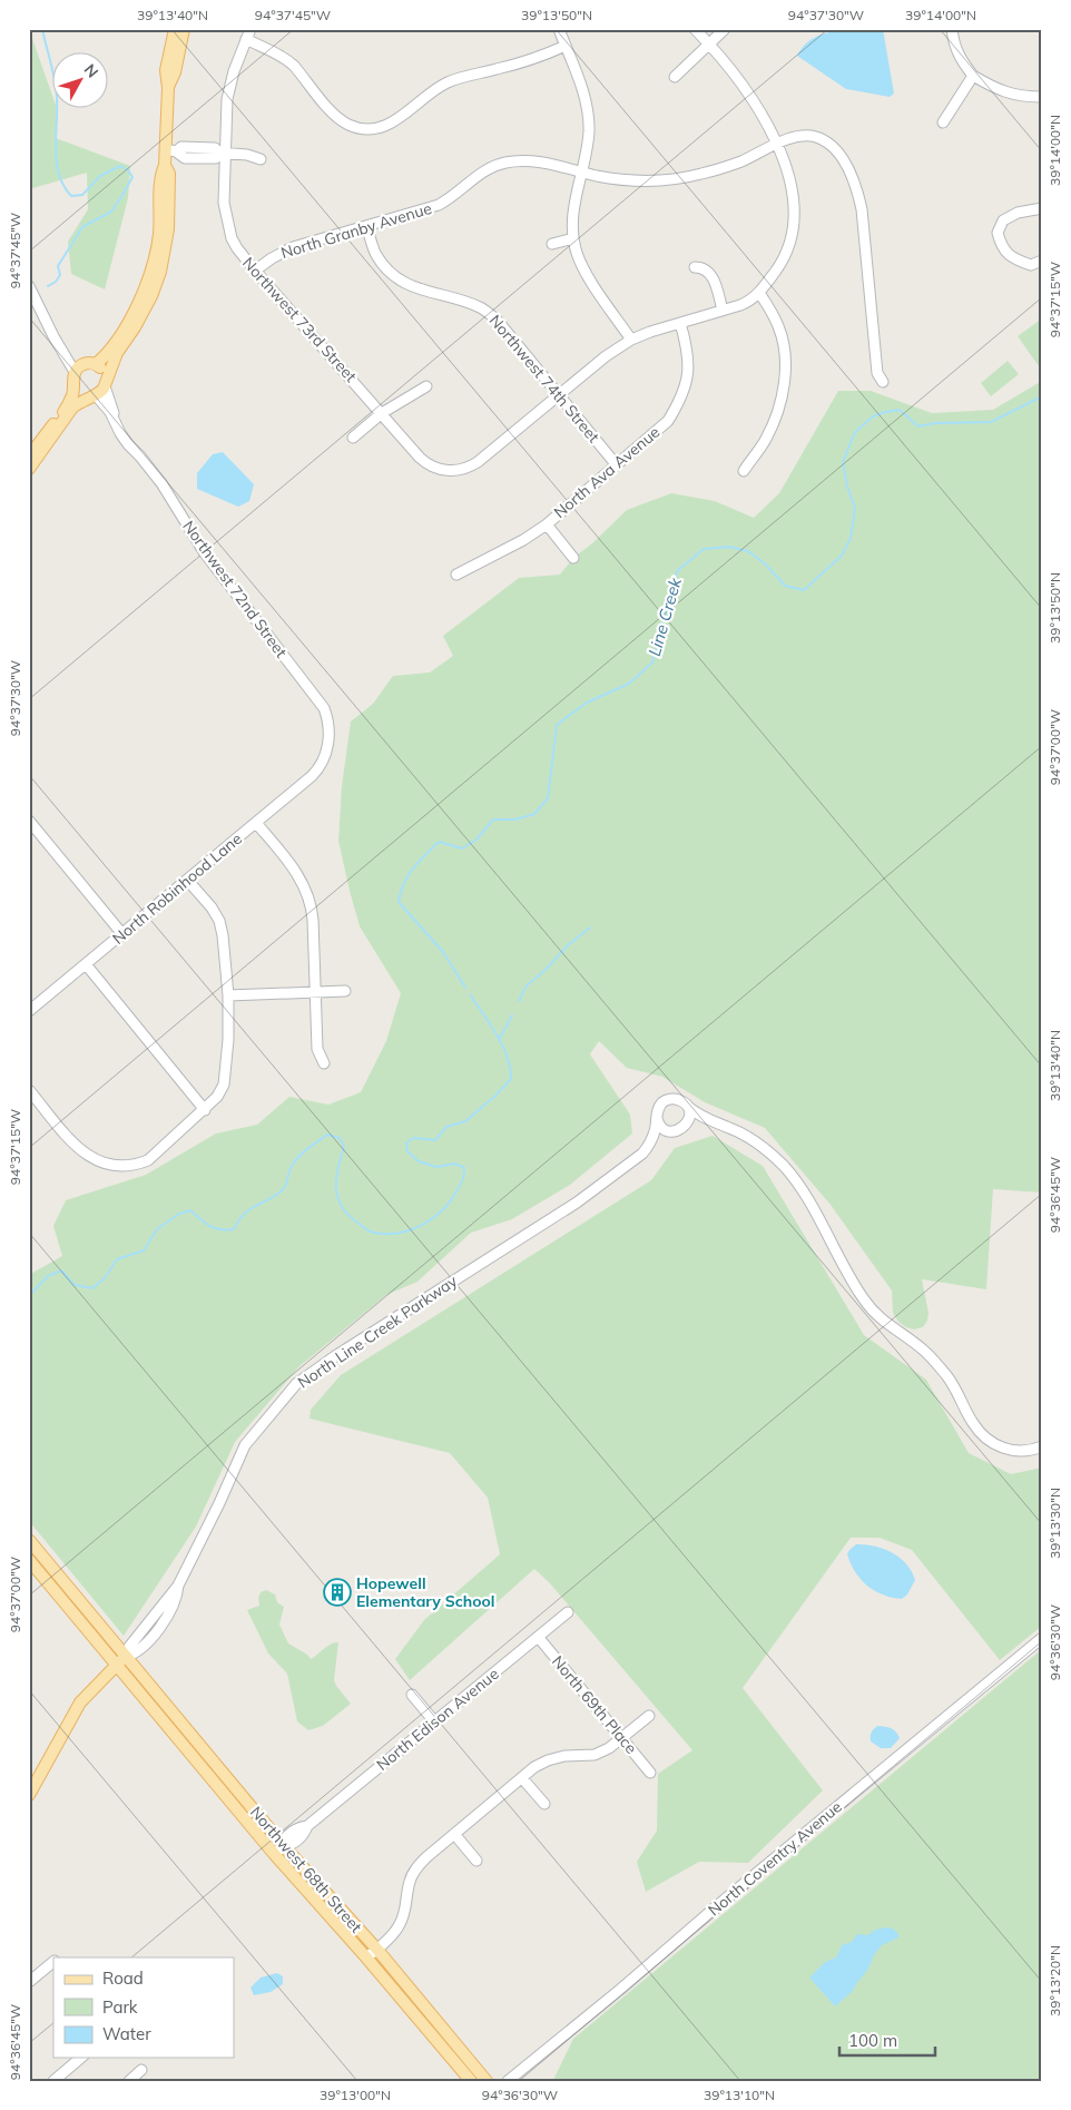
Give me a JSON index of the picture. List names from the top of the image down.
{
  "streets": {
    "main road": ["Northwest 68th Street"],
    "street": [
      "North Granby Avenue",
      "Northwest 73rd Street",
      "Northwest 74th Street",
      "North Ava Avenue",
      "Northwest 72nd Street",
      "North Robinhood Lane",
      "North Line Creek Parkway",
      "North 69th Place",
      "North Edison Avenue",
      "North Coventry Avenue"
    ]
  },
  "crossings": [
    ["North Granby Avenue", "Northwest 73rd Street"],
    ["North Granby Avenue", "Northwest 74th Street"],
    ["Northwest 73rd Street", "Northwest 74th Street"],
    ["Northwest 74th Street", "North Ava Avenue"],
    ["Northwest 72nd Street", "North Robinhood Lane"],
    ["North Line Creek Parkway", "Northwest 68th Street"],
    ["North 69th Place", "North Edison Avenue"],
    ["North Edison Avenue", "Northwest 68th Street"]
  ],
  "water": ["Line Creek"],
  "places": {
    "building": ["Hopewell Elementary School"]
  },
  "legend": ["Road", "Park", "Water"],
  "scale_bar": "100 m",
  "north": "top right",
  "coordinates": [
    "39°13'40\"N",
    "94°37'45\"W",
    "39°13'50\"N",
    "94°37'30\"W",
    "39°14'00\"N",
    "94°37'15\"W",
    "94°37'00\"W",
    "94°36'45\"W",
    "39°13'30\"N",
    "94°36'30\"W",
    "39°13'20\"N",
    "39°13'00\"N",
    "39°13'10\"N"
  ]
}
